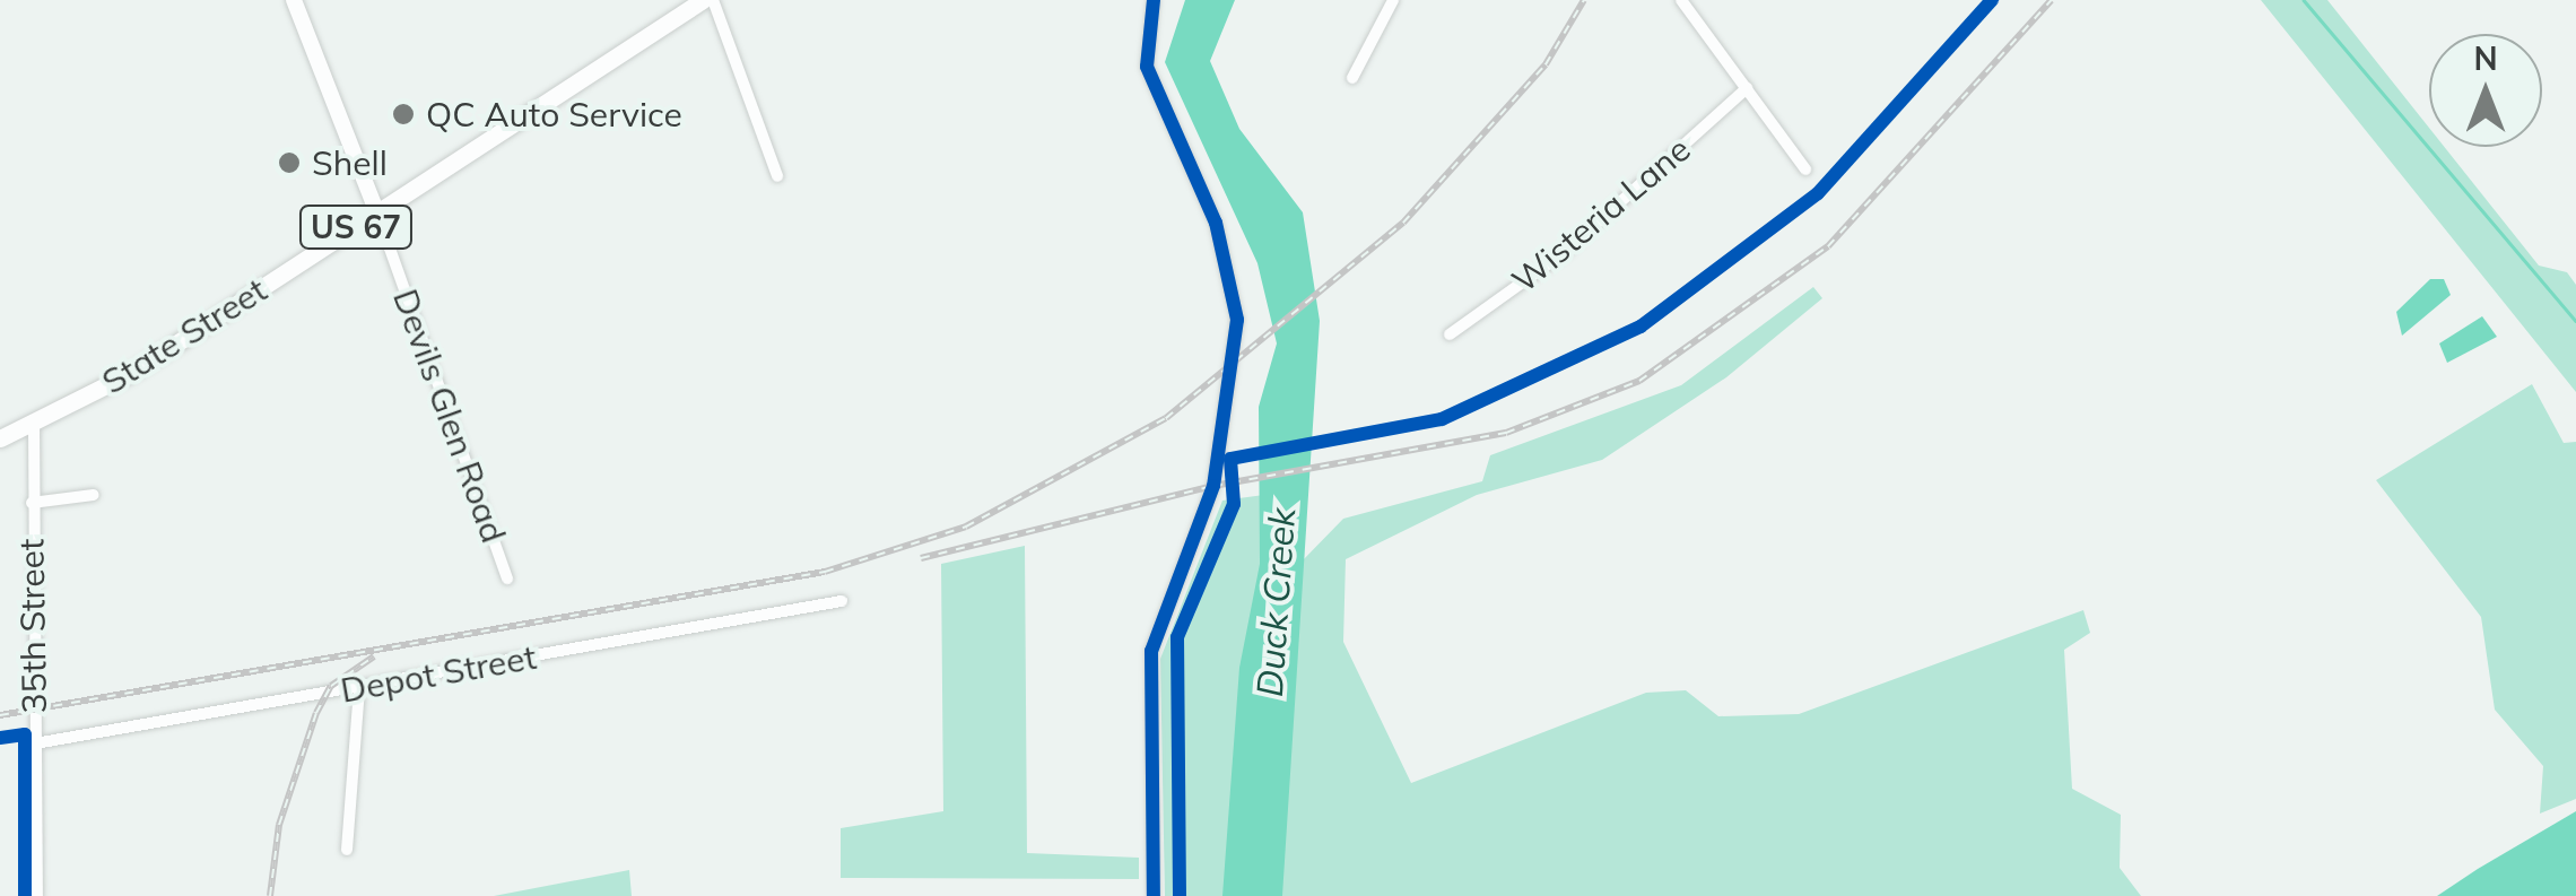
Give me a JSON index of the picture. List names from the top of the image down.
{
  "streets": {
    "main road": ["US 67", "State Street", "Devils Glen Road"],
    "street": ["Wisteria Lane", "35th Street", "Depot Street"]
  },
  "crossings": [
    ["State Street", "Devils Glen Road"],
    ["State Street", "35th Street"],
    ["35th Street", "Depot Street"]
  ],
  "water": ["Duck Creek"],
  "places": ["QC Auto Service", "Shell"],
  "north": "top"
}
